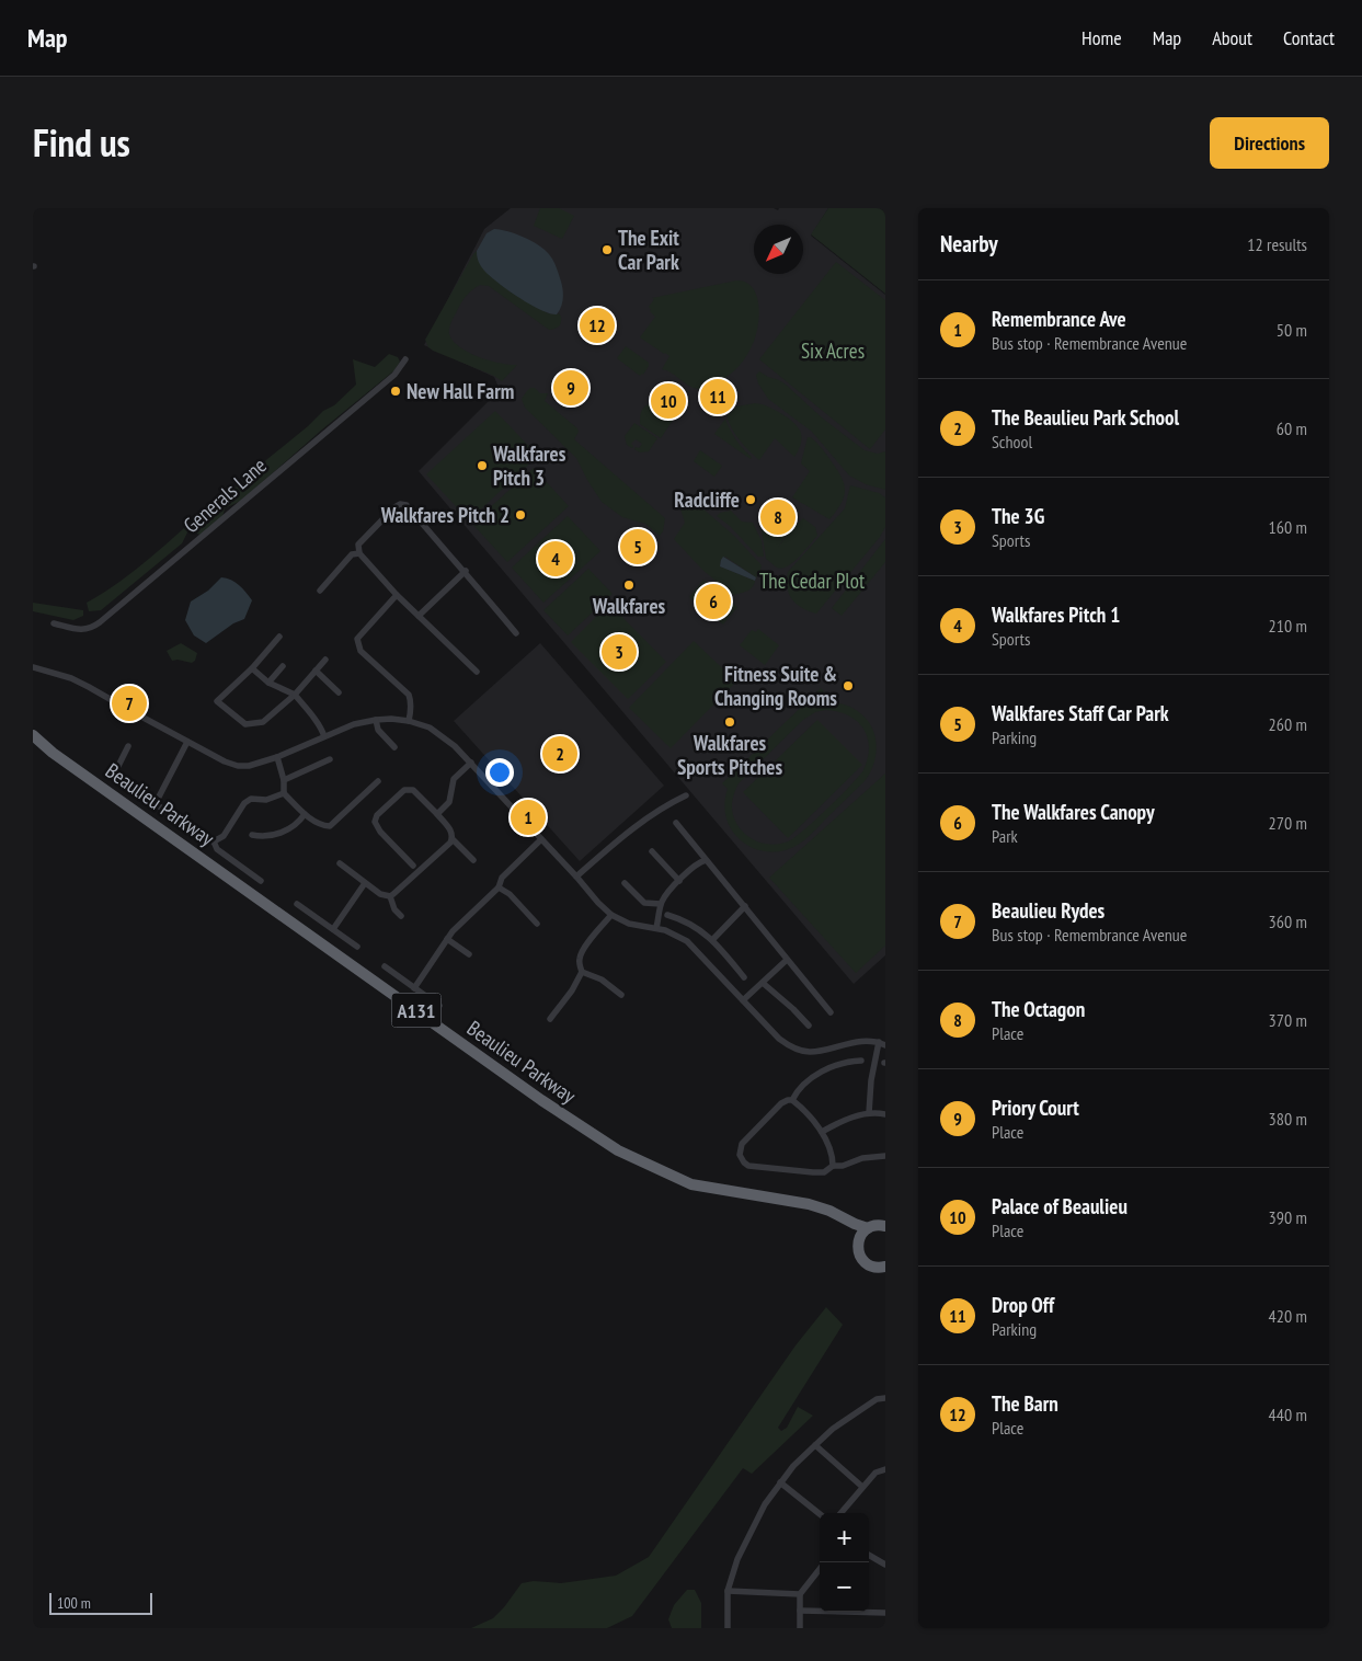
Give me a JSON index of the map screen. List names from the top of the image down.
{
  "streets": {
    "highway": ["Beaulieu Parkway", "A131"],
    "street": ["Generals Lane"]
  },
  "parks": ["Six Acres", "The Cedar Plot"],
  "places": [
    "The Exit Car Park",
    "New Hall Farm",
    "Walkfares Pitch 3",
    "Radcliffe",
    "Walkfares Pitch 2",
    "Walkfares",
    "Fitness Suite & Changing Rooms",
    "Walkfares Sports Pitches"
  ],
  "scale_bar": "100 m",
  "north": "bottom left",
  "page": {
    "header": "Map",
    "nav": [
      "Home",
      "Map",
      "About",
      "Contact"
    ],
    "title": "Find us",
    "buttons": "Directions",
    "heading": ["Nearby", "12 results"],
    "list": [
      {
        "mark": "1",
        "name": "Remembrance Ave",
        "note": "Bus stop · Remembrance Avenue",
        "value": "50 m"
      },
      {
        "mark": "2",
        "name": "The Beaulieu Park School",
        "note": "School",
        "value": "60 m"
      },
      {
        "mark": "3",
        "name": "The 3G",
        "note": "Sports",
        "value": "160 m"
      },
      {
        "mark": "4",
        "name": "Walkfares Pitch 1",
        "note": "Sports",
        "value": "210 m"
      },
      {
        "mark": "5",
        "name": "Walkfares Staff Car Park",
        "note": "Parking",
        "value": "260 m"
      },
      {
        "mark": "6",
        "name": "The Walkfares Canopy",
        "note": "Park",
        "value": "270 m"
      },
      {
        "mark": "7",
        "name": "Beaulieu Rydes",
        "note": "Bus stop · Remembrance Avenue",
        "value": "360 m"
      },
      {
        "mark": "8",
        "name": "The Octagon",
        "note": "Place",
        "value": "370 m"
      },
      {
        "mark": "9",
        "name": "Priory Court",
        "note": "Place",
        "value": "380 m"
      },
      {
        "mark": "10",
        "name": "Palace of Beaulieu",
        "note": "Place",
        "value": "390 m"
      },
      {
        "mark": "11",
        "name": "Drop Off",
        "note": "Parking",
        "value": "420 m"
      },
      {
        "mark": "12",
        "name": "The Barn",
        "note": "Place",
        "value": "440 m"
      }
    ],
    "pins": [
      "12",
      "9",
      "11",
      "10",
      "8",
      "5",
      "4",
      "6",
      "3",
      "7",
      "2",
      "1"
    ],
    "map_buttons": ["+", "−"],
    "scale": "100 m"
  }
}
